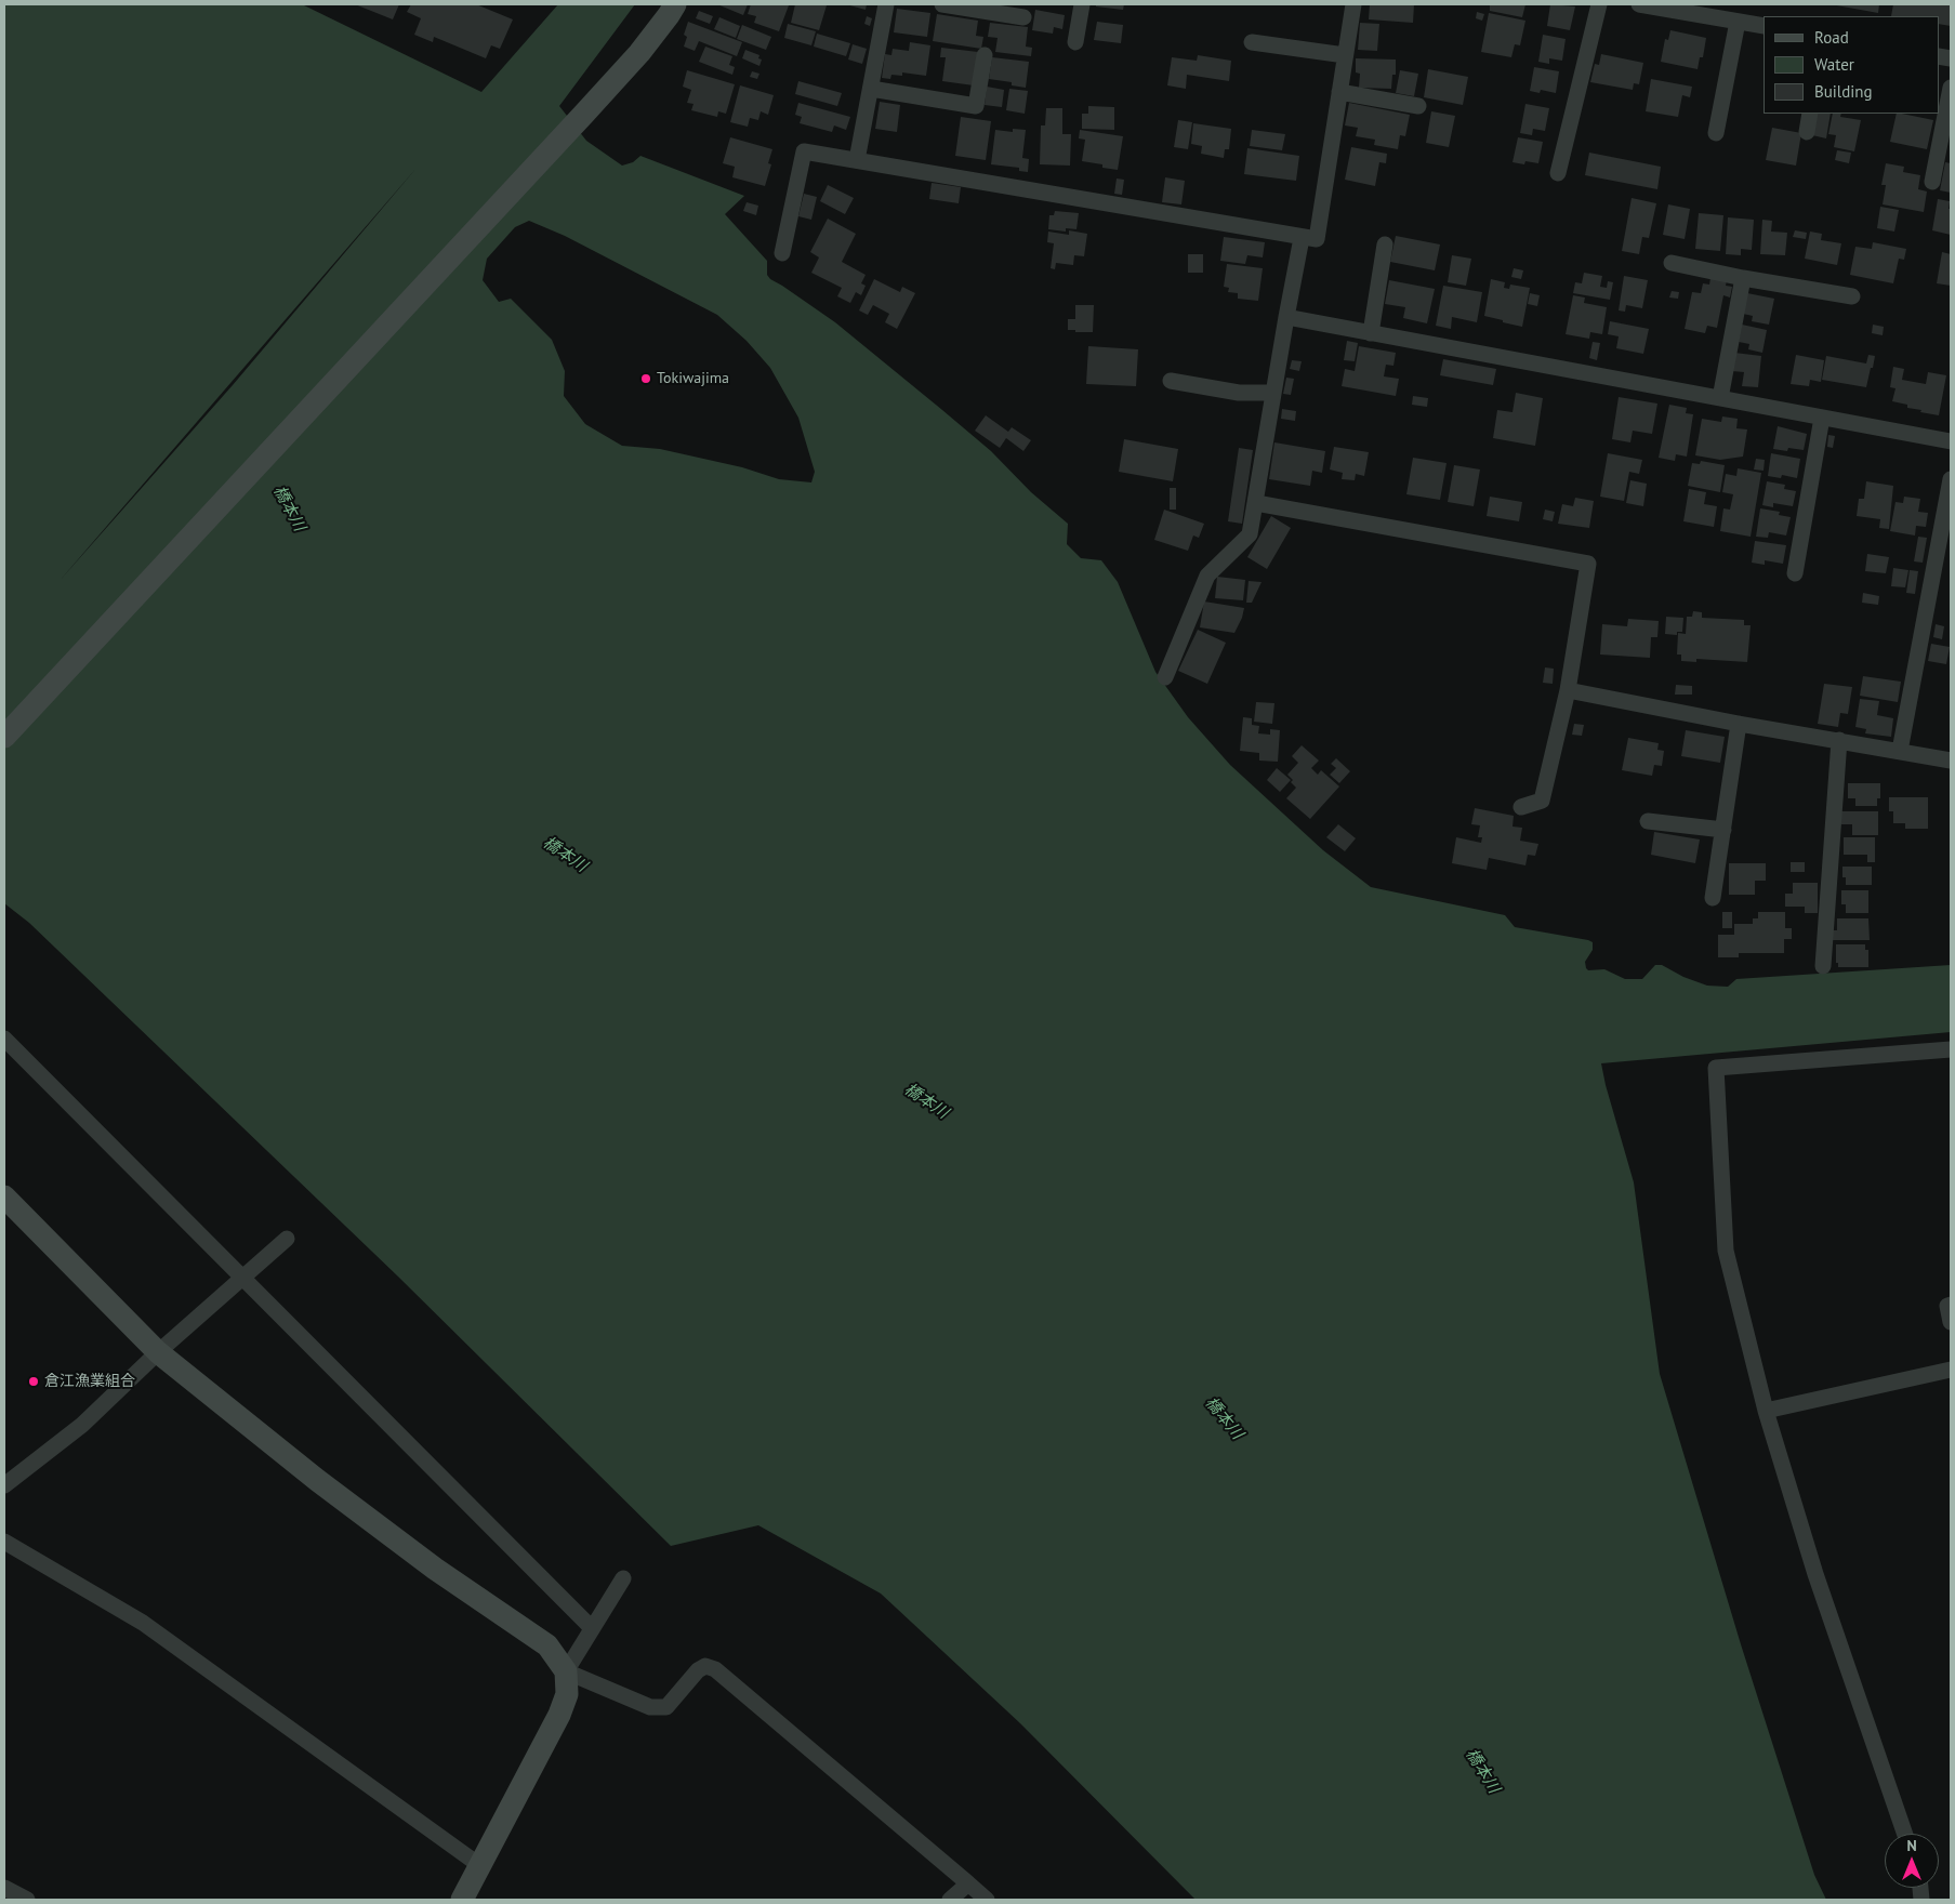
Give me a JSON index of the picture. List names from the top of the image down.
{
  "water": ["橋本川"],
  "places": ["Tokiwajima", "倉江漁業組合"],
  "legend": ["Road", "Water", "Building"],
  "north": "top"
}
